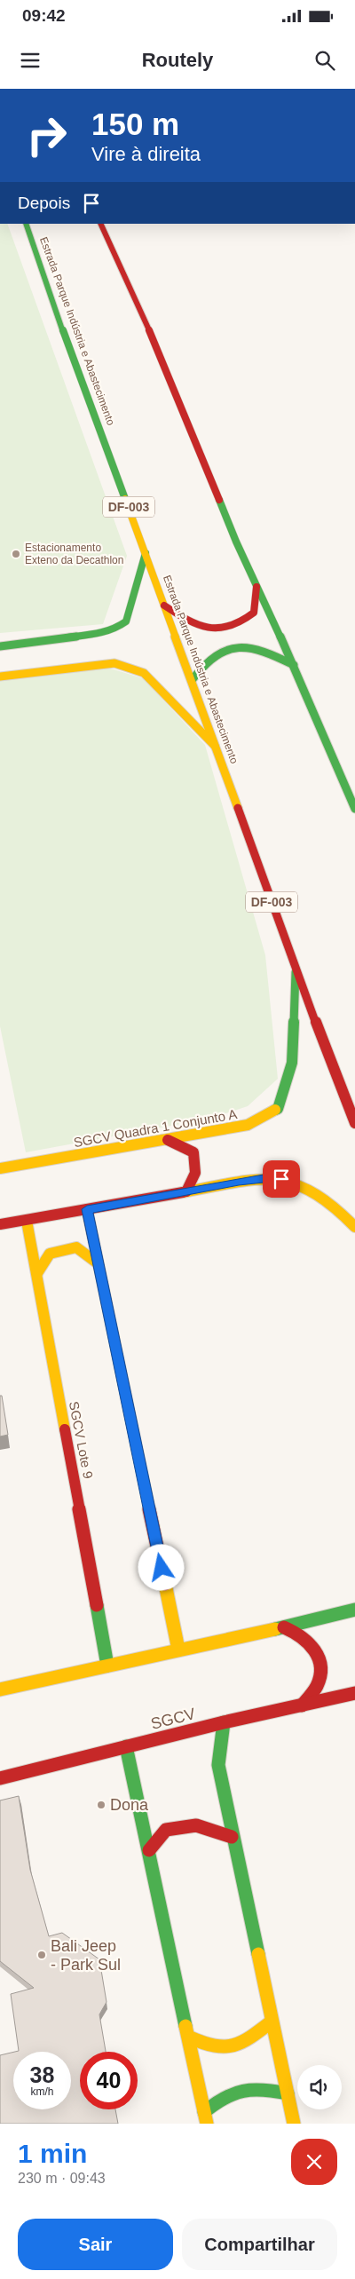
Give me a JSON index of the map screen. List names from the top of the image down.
{
  "streets": {
    "main road": [
      "Estrada Parque Indústria e Abastecimento",
      "DF-003",
      "SGCV Quadra 1 Conjunto A",
      "SGCV Lote 9",
      "SGCV"
    ]
  },
  "crossings": [
    ["Estrada Parque Indústria e Abastecimento", "SGCV Quadra 1 Conjunto A"]
  ],
  "places": ["Estacionamento Exteno da Decathlon", "Dona", "Bali Jeep - Park Sul"],
  "page": {
    "status": "09:42",
    "header": "Routely",
    "turn": ["150 m", "Vire à direita"],
    "then": "Depois",
    "speed": "38 km/h",
    "limit": "40",
    "heading": ["1 min", "230 m · 09:43"],
    "buttons": ["Sair", "Compartilhar"]
  }
}
